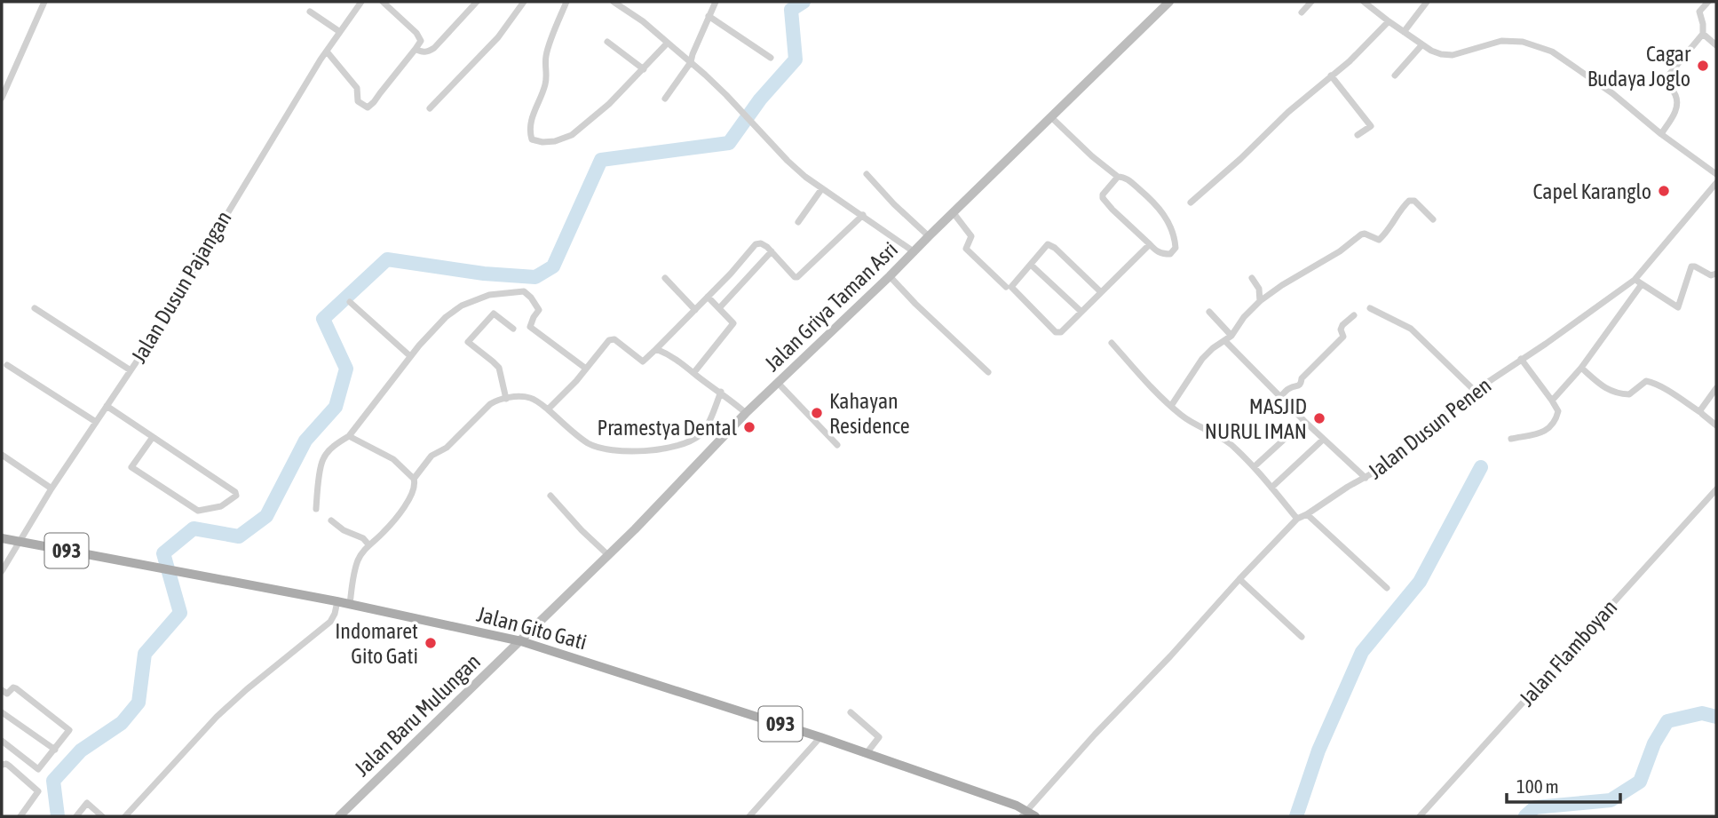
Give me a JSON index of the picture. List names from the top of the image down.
{
  "streets": {
    "main road": ["093", "Jalan Gito Gati"],
    "street": [
      "Jalan Dusun Pajangan",
      "Jalan Griya Taman Asri",
      "Jalan Dusun Penen",
      "Jalan Flamboyan",
      "Jalan Baru Mulungan"
    ]
  },
  "crossings": [
    ["Jalan Dusun Pajangan", "Jalan Gito Gati"],
    ["Jalan Griya Taman Asri", "Jalan Gito Gati"],
    ["Jalan Griya Taman Asri", "Jalan Baru Mulungan"],
    ["Jalan Dusun Penen", "Jalan Gito Gati"],
    ["Jalan Gito Gati", "Jalan Baru Mulungan"]
  ],
  "places": [
    "Cagar Budaya Joglo",
    "Capel Karanglo",
    "Kahayan Residence",
    "MASJID NURUL IMAN",
    "Pramestya Dental",
    "Indomaret Gito Gati"
  ],
  "scale_bar": "100 m"
}
